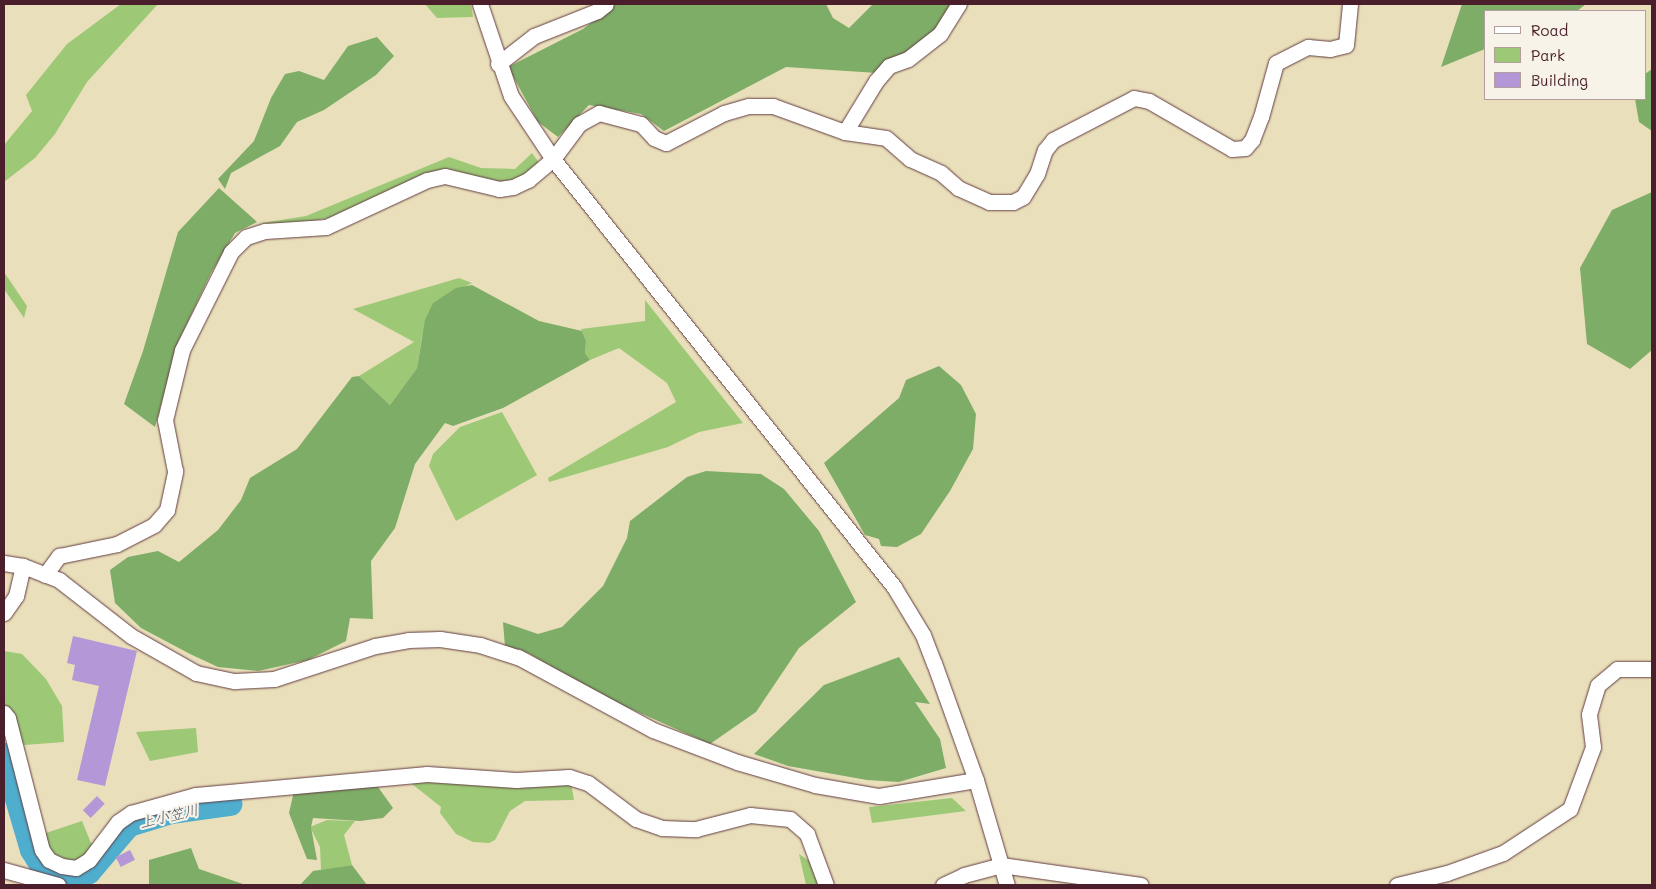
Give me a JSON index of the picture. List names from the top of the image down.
{
  "water": ["上小笠川"],
  "legend": ["Road", "Park", "Building"]
}
